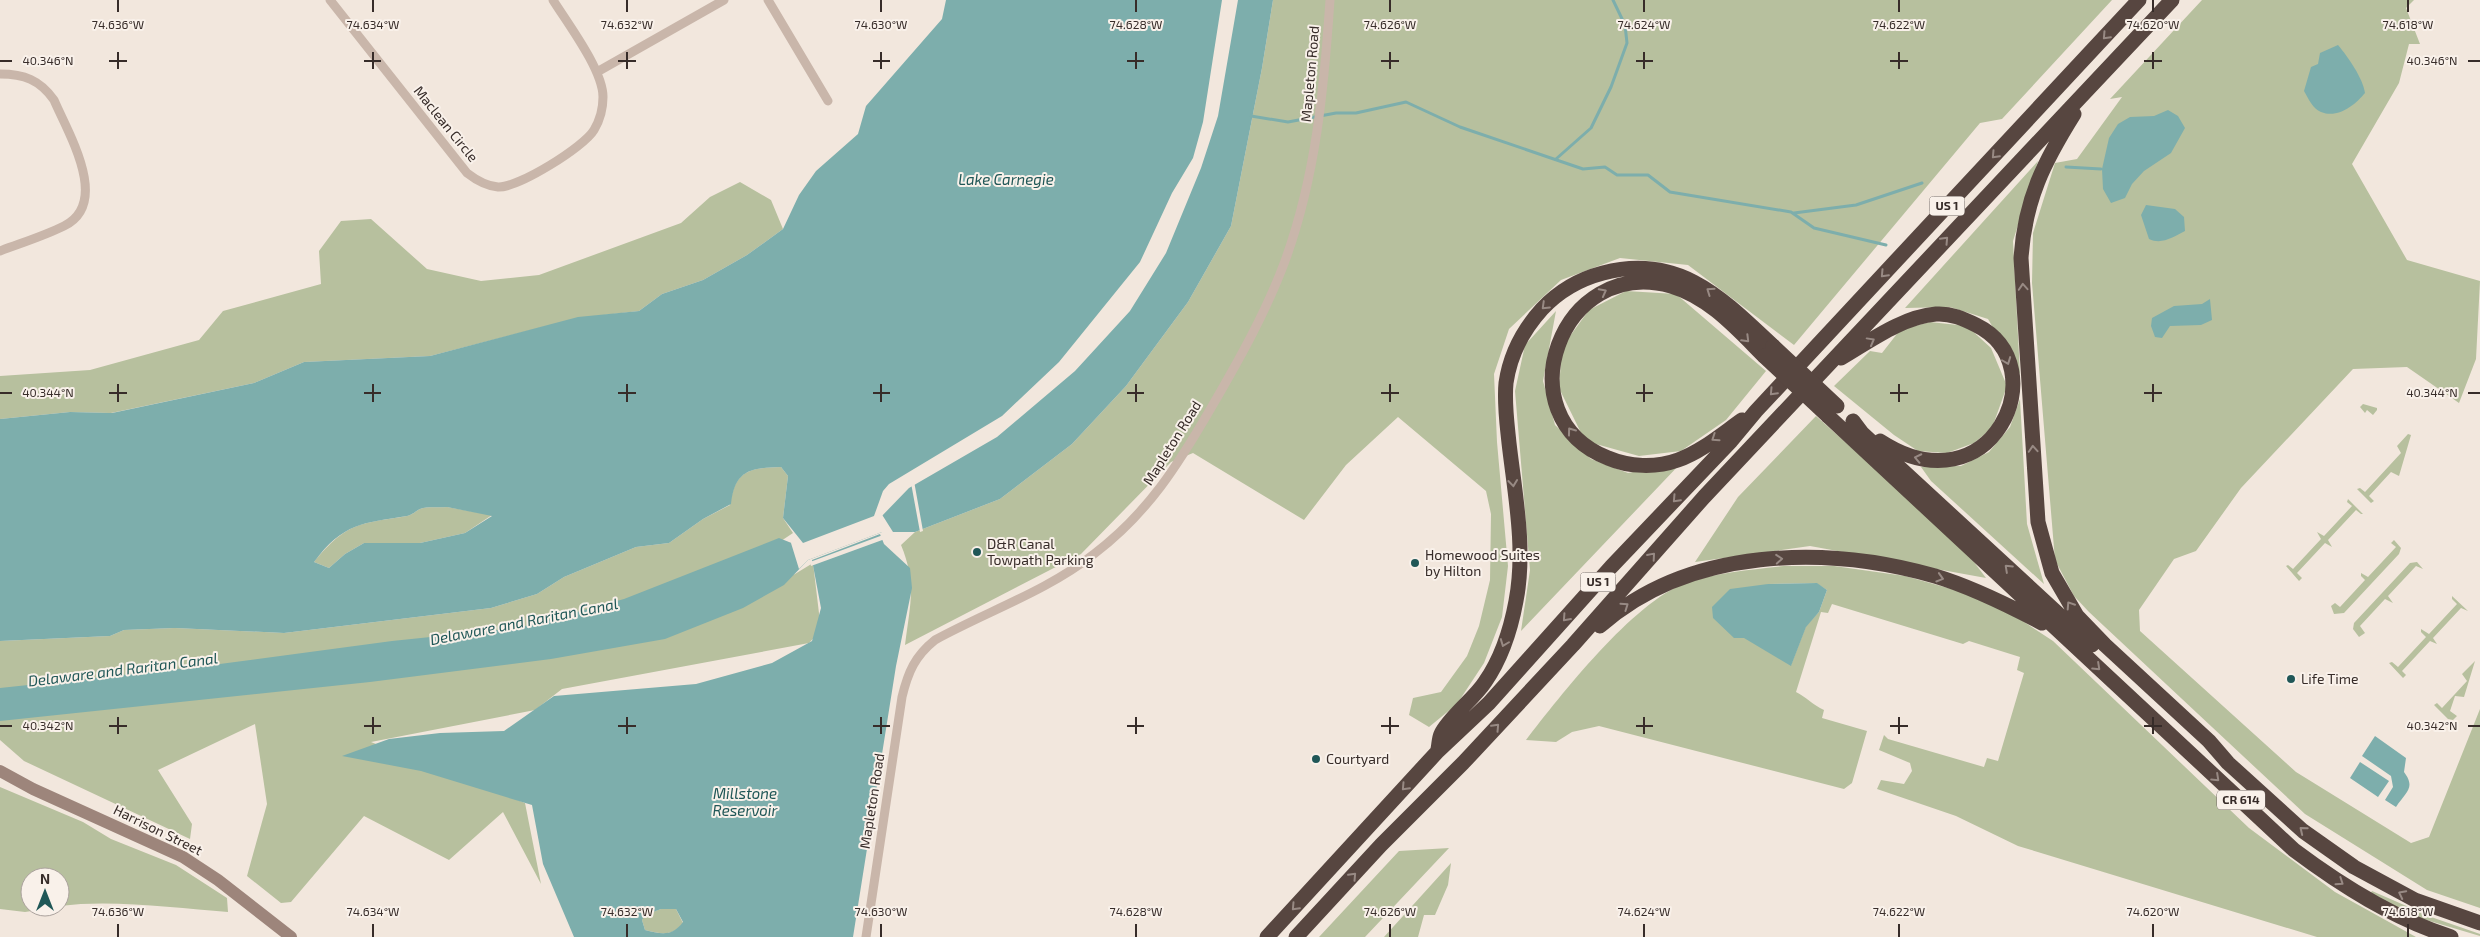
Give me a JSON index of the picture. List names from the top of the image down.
{
  "streets": {
    "highway": ["US 1", "CR 614"],
    "street": ["Mapleton Road", "Maclean Circle", "Harrison Street"]
  },
  "water": ["Lake Carnegie", "Delaware and Raritan Canal", "Millstone Reservoir"],
  "places": [
    "D&R Canal Towpath Parking",
    "Homewood Suites by Hilton",
    "Life Time",
    "Courtyard"
  ],
  "north": "top",
  "coordinates": [
    "74.636°W",
    "74.634°W",
    "74.632°W",
    "74.630°W",
    "74.628°W",
    "74.626°W",
    "74.624°W",
    "74.622°W",
    "74.620°W",
    "74.618°W",
    "40.346°N",
    "40.344°N",
    "40.342°N"
  ]
}
